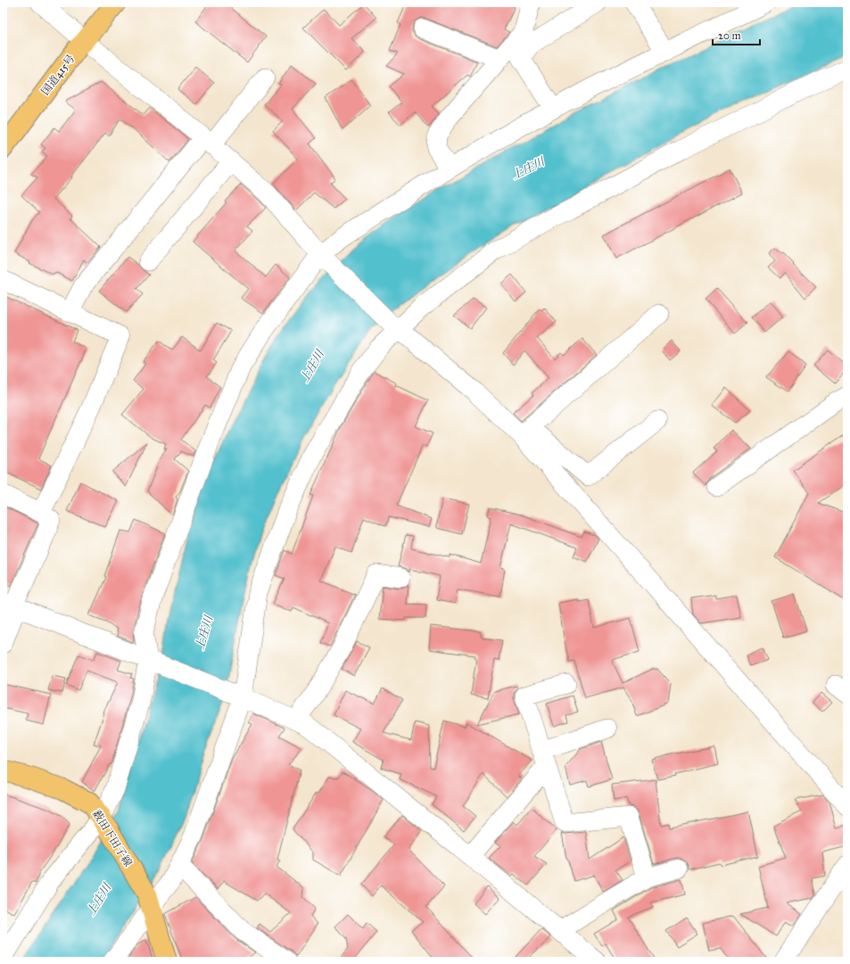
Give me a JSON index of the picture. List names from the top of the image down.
{
  "streets": {
    "main road": ["国道415号", "薮田下田子線"]
  },
  "water": ["上庄川"],
  "scale_bar": "20 m"
}
